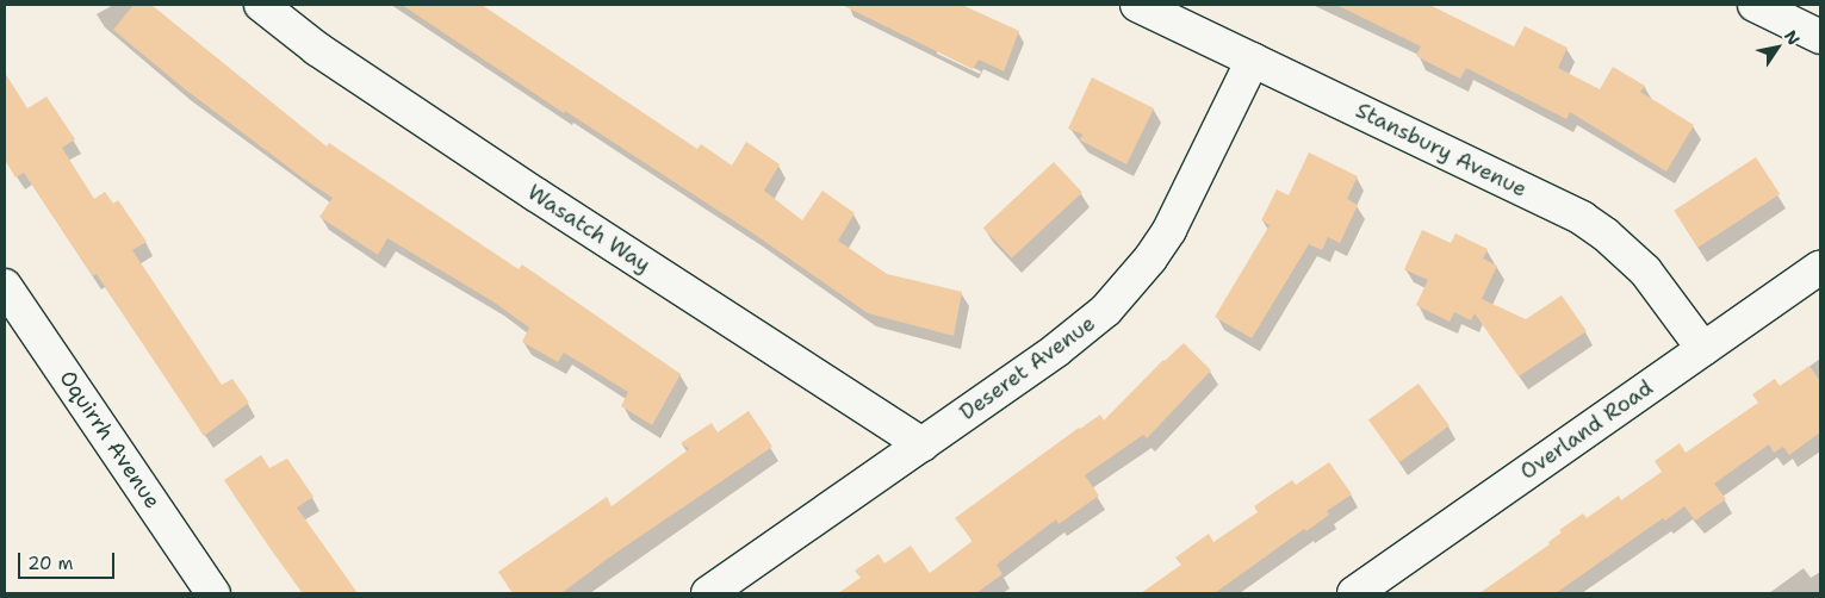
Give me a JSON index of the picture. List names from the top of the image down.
{
  "streets": {
    "street": [
      "Stansbury Avenue",
      "Wasatch Way",
      "Deseret Avenue",
      "Overland Road",
      "Oquirrh Avenue"
    ]
  },
  "crossings": [
    ["Stansbury Avenue", "Deseret Avenue"],
    ["Stansbury Avenue", "Overland Road"],
    ["Wasatch Way", "Deseret Avenue"]
  ],
  "scale_bar": "20 m",
  "north": "top right"
}
